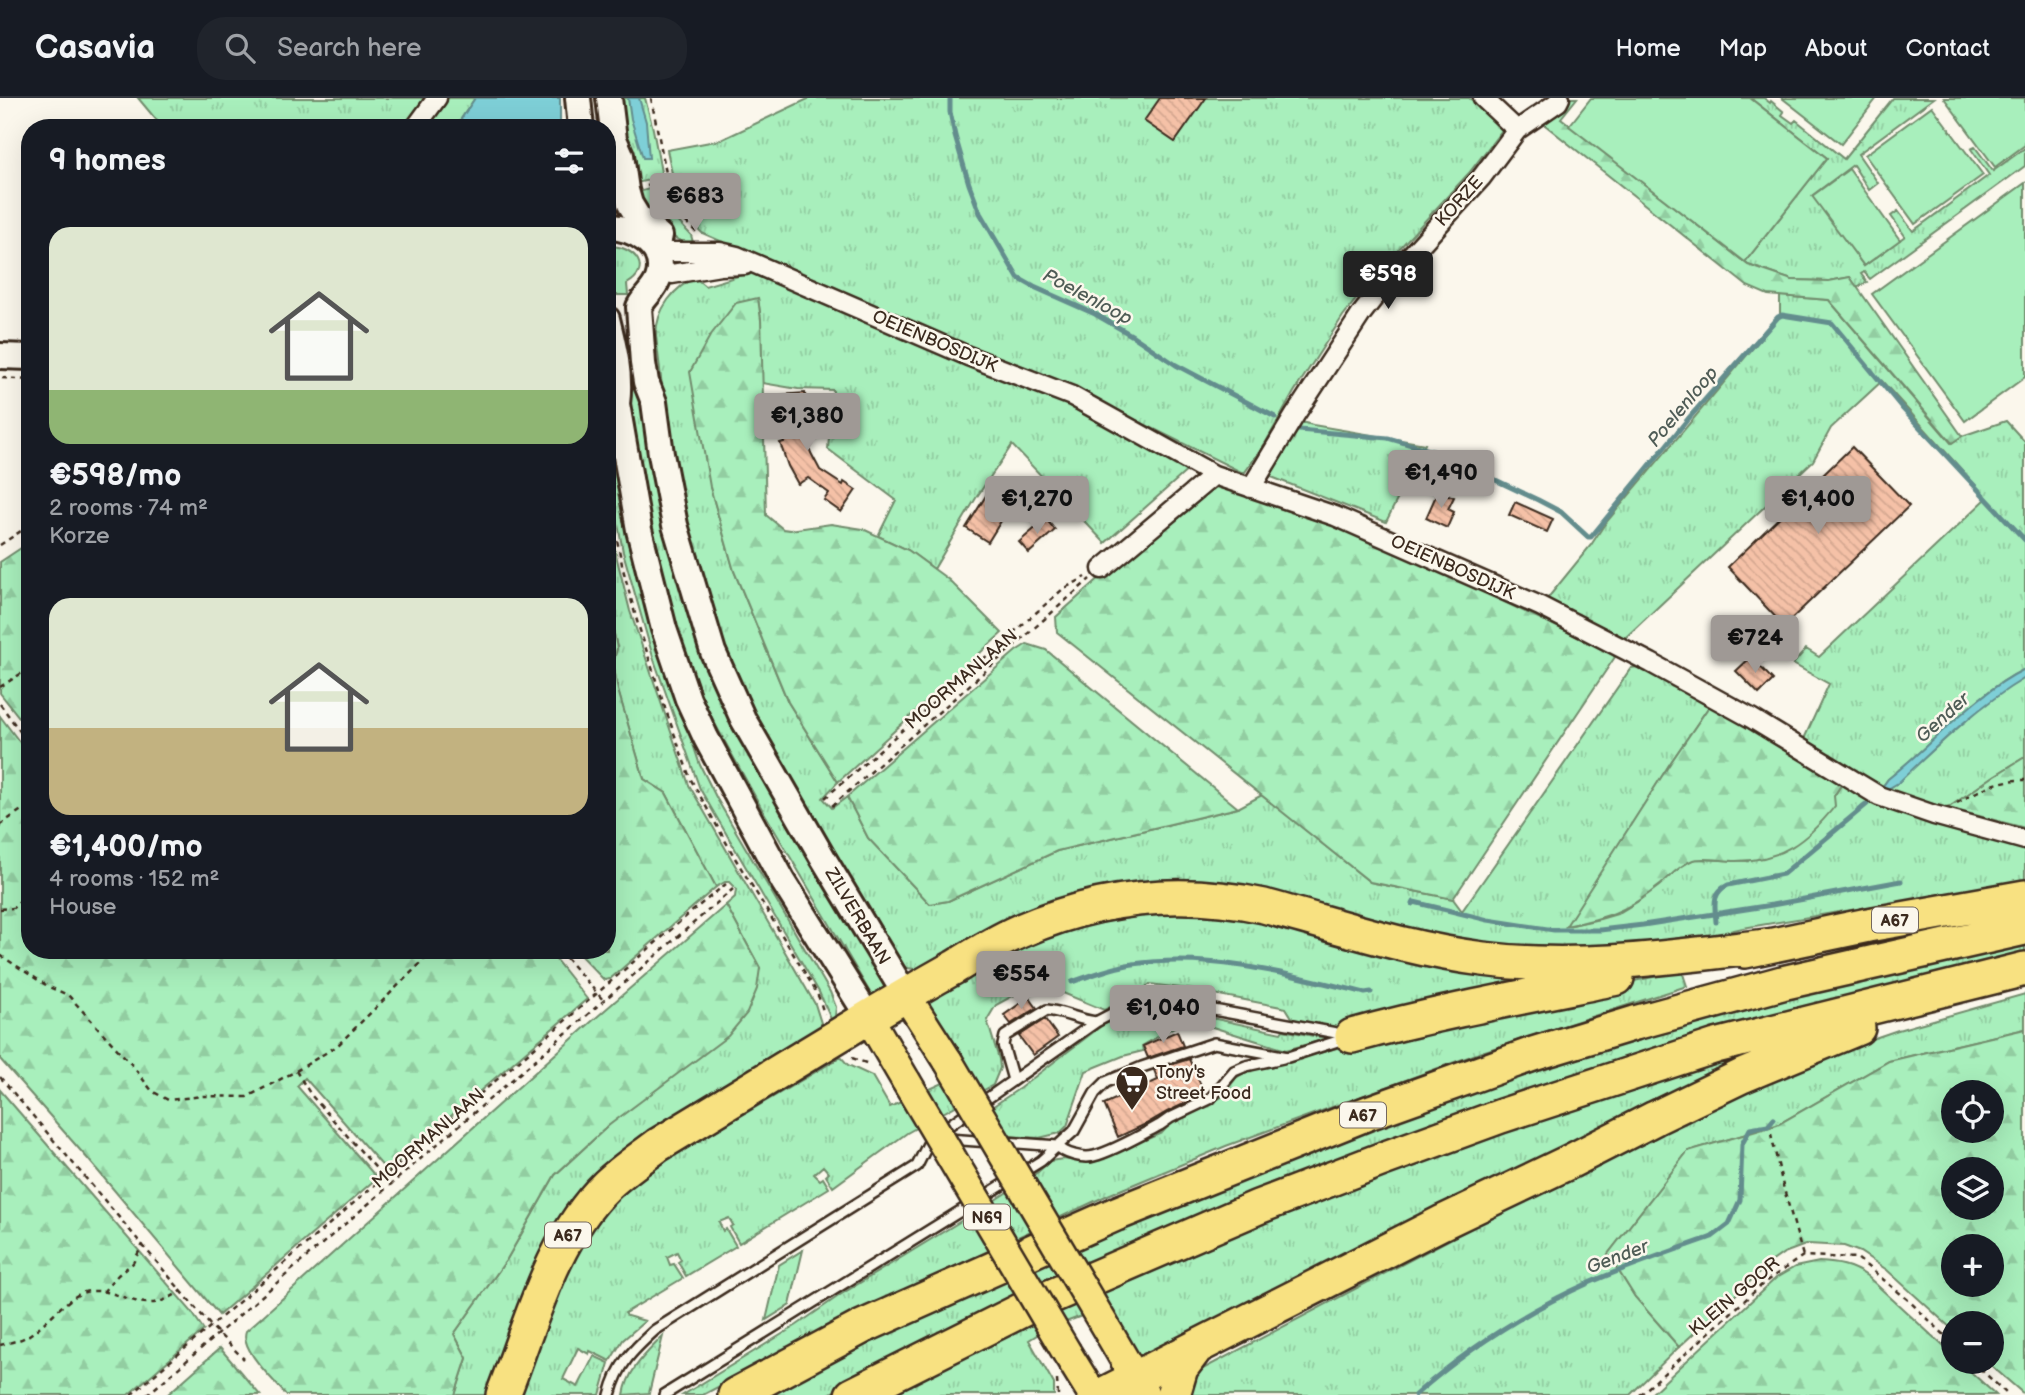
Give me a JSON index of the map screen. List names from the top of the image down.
{
  "streets": {
    "highway": ["A67"],
    "main road": ["ZILVERBAAN", "N69"],
    "street": ["KORZE", "OEIENBOSDIJK"],
    "path": ["MOORMANLAAN", "KLEIN GOOR"]
  },
  "crossings": [
    ["KORZE", "OEIENBOSDIJK"],
    ["ZILVERBAAN", "A67"],
    ["A67", "N69"]
  ],
  "water": ["Poelenloop", "Gender"],
  "places": {
    "supermarket": ["Tony's Street Food"]
  },
  "page": {
    "header": "Casavia",
    "search": "Search here",
    "nav": [
      "Home",
      "Map",
      "About",
      "Contact"
    ],
    "heading": "9 homes",
    "price": [
      "€683",
      "€598",
      "€1,380",
      "€1,490",
      "€1,270",
      "€1,400",
      "€724",
      "€554",
      "€1,040"
    ],
    "list": [
      {
        "name": "€598/mo",
        "note": "2 rooms · 74 m² · Korze"
      },
      {
        "name": "€1,400/mo",
        "note": "4 rooms · 152 m² · House"
      }
    ],
    "map_buttons": ["+", "−"]
  }
}
